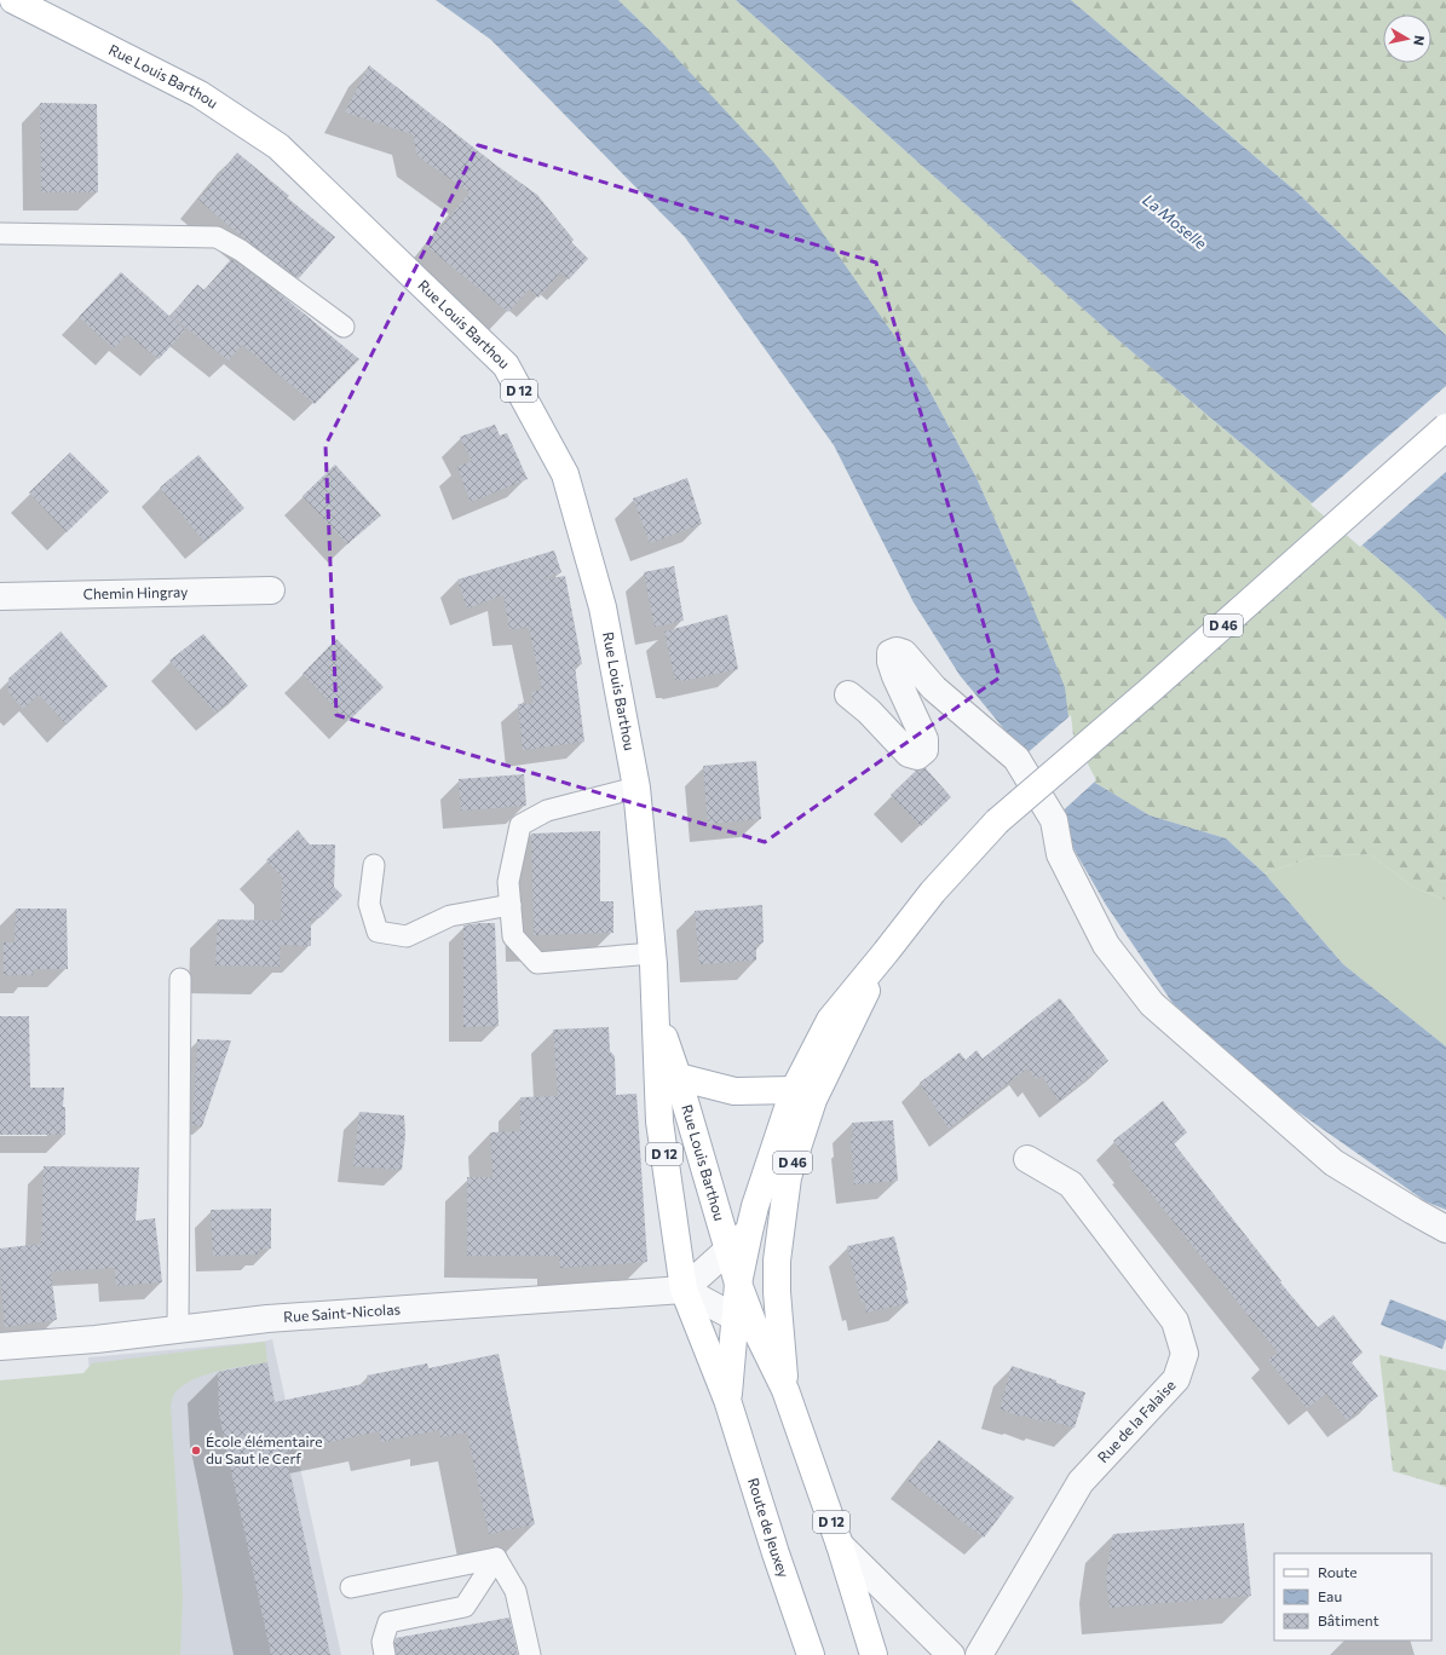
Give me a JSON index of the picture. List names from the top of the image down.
{
  "streets": {
    "main road": [
      "Rue Louis Barthou",
      "D 12",
      "D 46",
      "Route de Jeuxey"
    ],
    "street": ["Chemin Hingray", "Rue Saint-Nicolas", "Rue de la Falaise"]
  },
  "crossings": [
    ["Rue Louis Barthou", "D 12"],
    ["Rue Louis Barthou", "D 46"],
    ["Rue Louis Barthou", "Rue Saint-Nicolas"],
    ["D 12", "D 46"],
    ["D 12", "Rue Saint-Nicolas"],
    ["D 12", "Route de Jeuxey"]
  ],
  "water": ["La Moselle"],
  "places": ["École élémentaire du Saut le Cerf"],
  "legend": ["Route", "Eau", "Bâtiment"],
  "north": "right"
}
